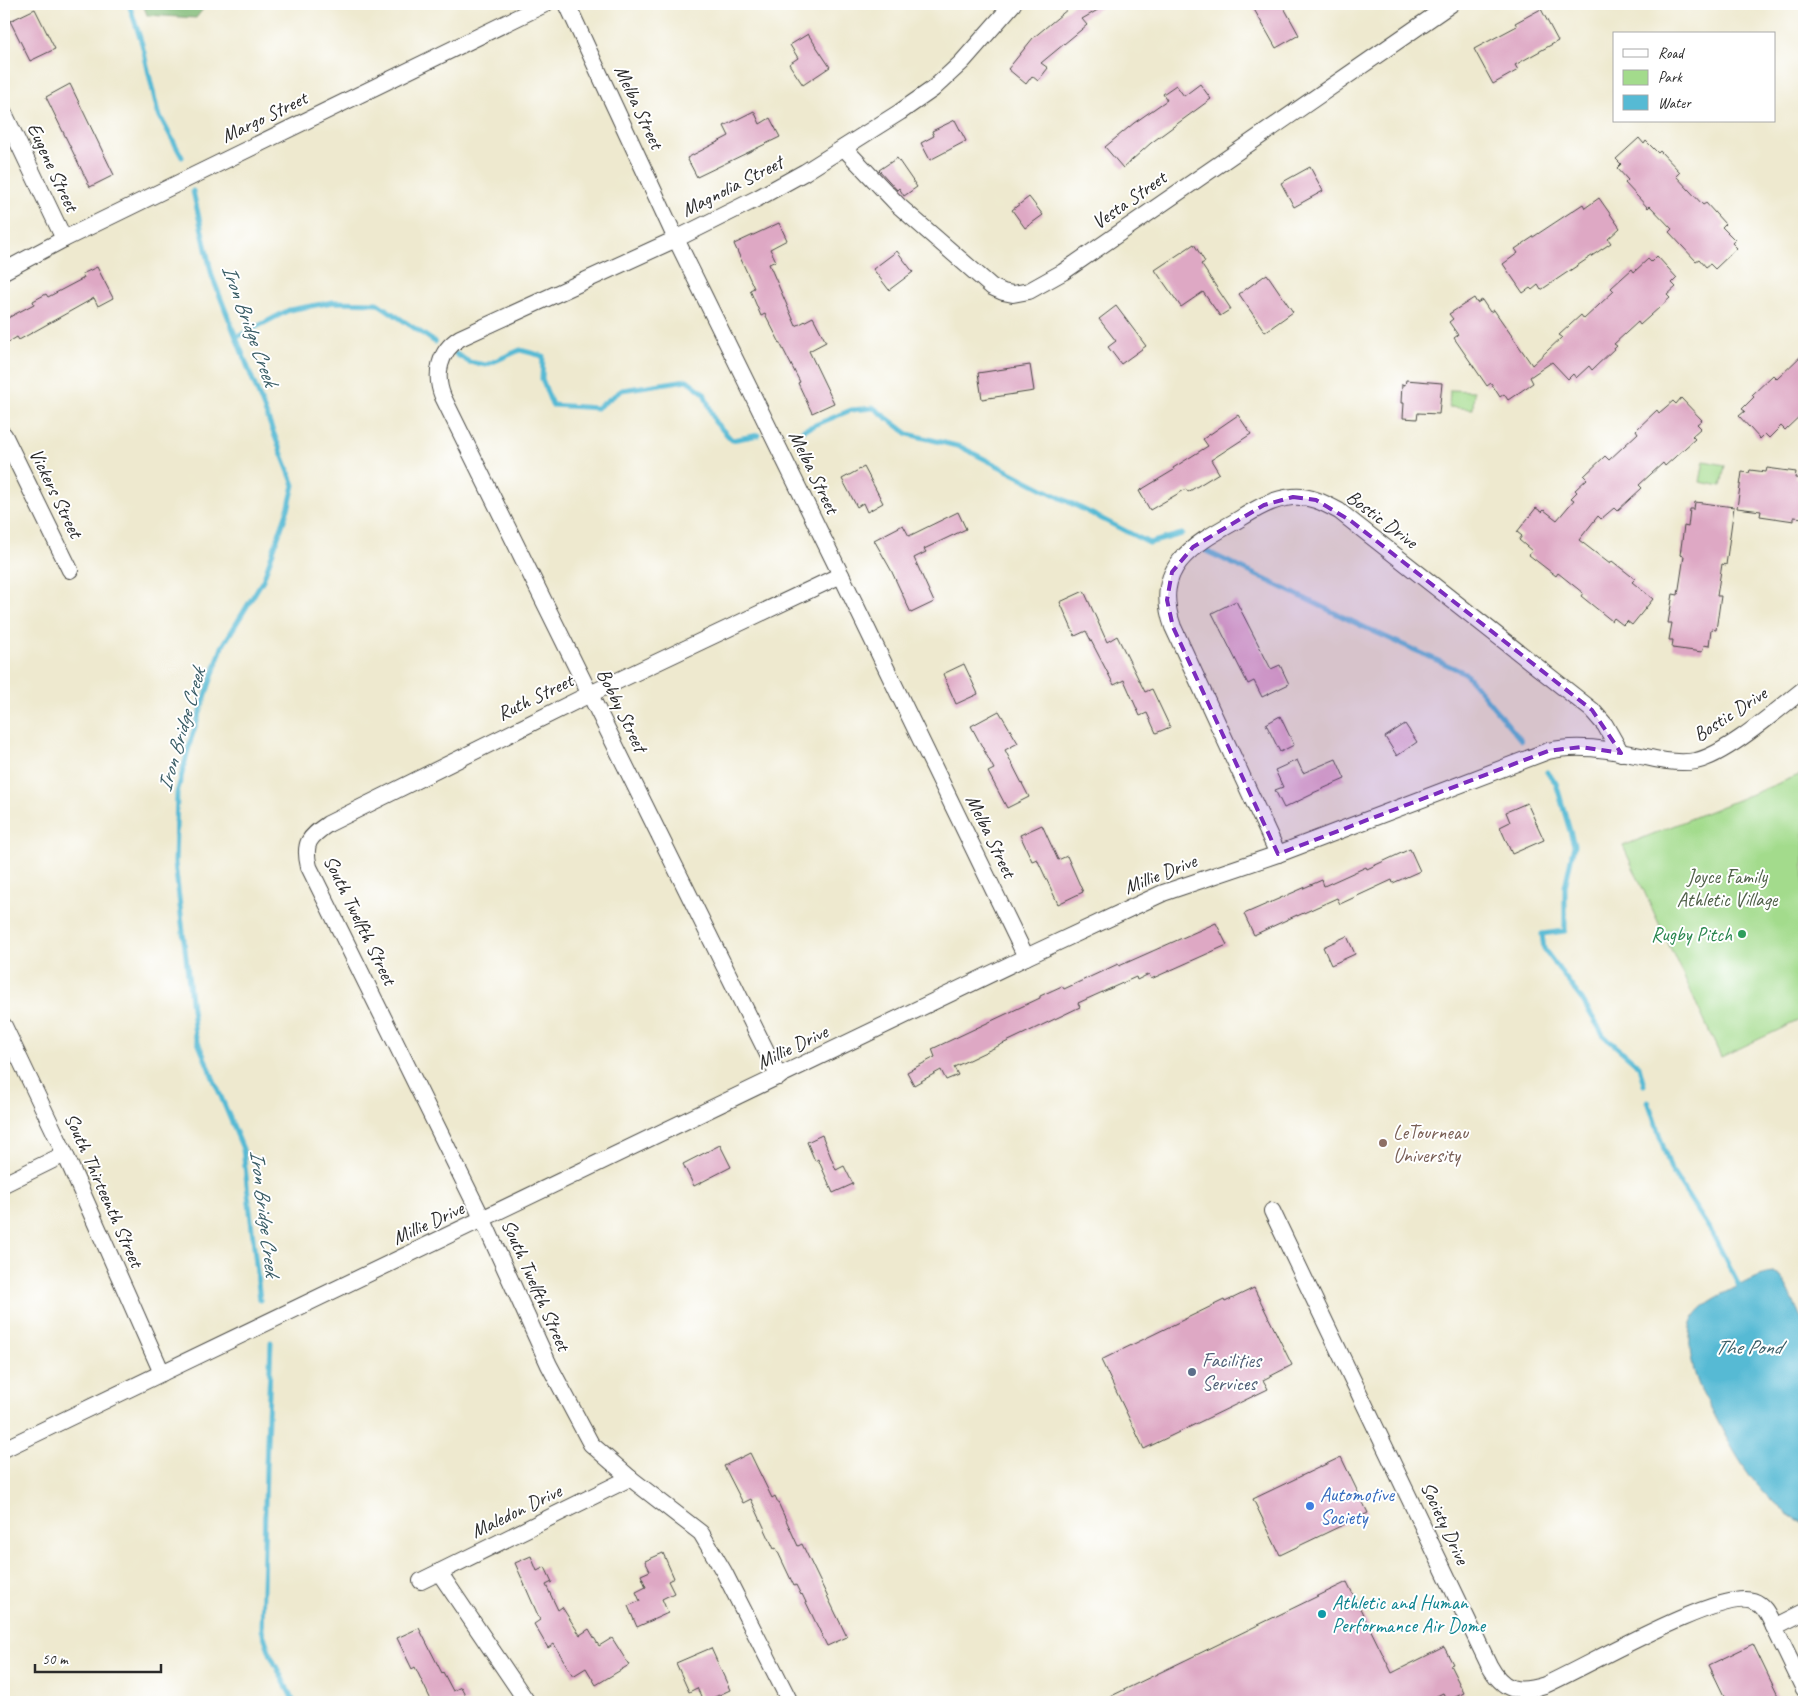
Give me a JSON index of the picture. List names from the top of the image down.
{
  "streets": {
    "street": [
      "Melba Street",
      "Margo Street",
      "Eugene Street",
      "Magnolia Street",
      "Vesta Street",
      "Vickers Street",
      "Bostic Drive",
      "Ruth Street",
      "Bobby Street",
      "Millie Drive",
      "South Twelfth Street",
      "South Thirteenth Street",
      "Maledon Drive",
      "Society Drive"
    ]
  },
  "crossings": [
    ["Melba Street", "Magnolia Street"],
    ["Melba Street", "Ruth Street"],
    ["Melba Street", "Millie Drive"],
    ["Margo Street", "Eugene Street"],
    ["Magnolia Street", "Vesta Street"],
    ["Magnolia Street", "Bobby Street"],
    ["Bostic Drive", "Millie Drive"],
    ["Ruth Street", "Bobby Street"],
    ["Ruth Street", "South Twelfth Street"],
    ["Bobby Street", "Millie Drive"],
    ["Millie Drive", "South Twelfth Street"],
    ["Millie Drive", "South Thirteenth Street"],
    ["South Twelfth Street", "Maledon Drive"]
  ],
  "water": ["Iron Bridge Creek", "The Pond"],
  "parks": ["Joyce Family Athletic Village"],
  "places": [
    "Rugby Pitch",
    "LeTourneau University",
    "Facilities Services",
    "Automotive Society",
    "Athletic and Human Performance Air Dome"
  ],
  "legend": ["Road", "Park", "Water"],
  "scale_bar": "50 m"
}
